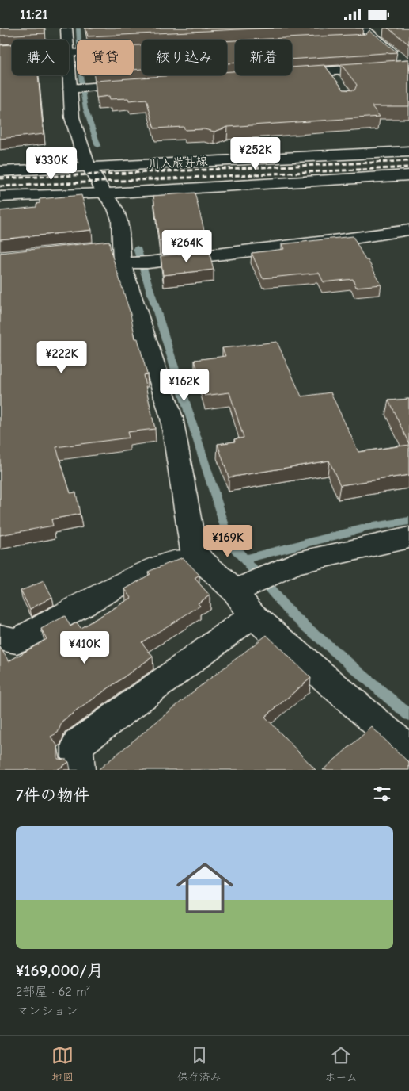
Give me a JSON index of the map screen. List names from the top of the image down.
{
  "streets": {
    "street": ["川入巌井線"]
  },
  "page": {
    "status": "11:21",
    "chip": [
      "購入",
      "賃貸",
      "絞り込み",
      "新着"
    ],
    "price": [
      "¥252K",
      "¥330K",
      "¥264K",
      "¥222K",
      "¥162K",
      "¥169K",
      "¥410K"
    ],
    "heading": "7件の物件",
    "list": [
      {
        "name": "¥169,000/月",
        "note": "2部屋 · 62 m² · マンション"
      }
    ],
    "tabs": ["地図", "保存済み", "ホーム"]
  }
}
